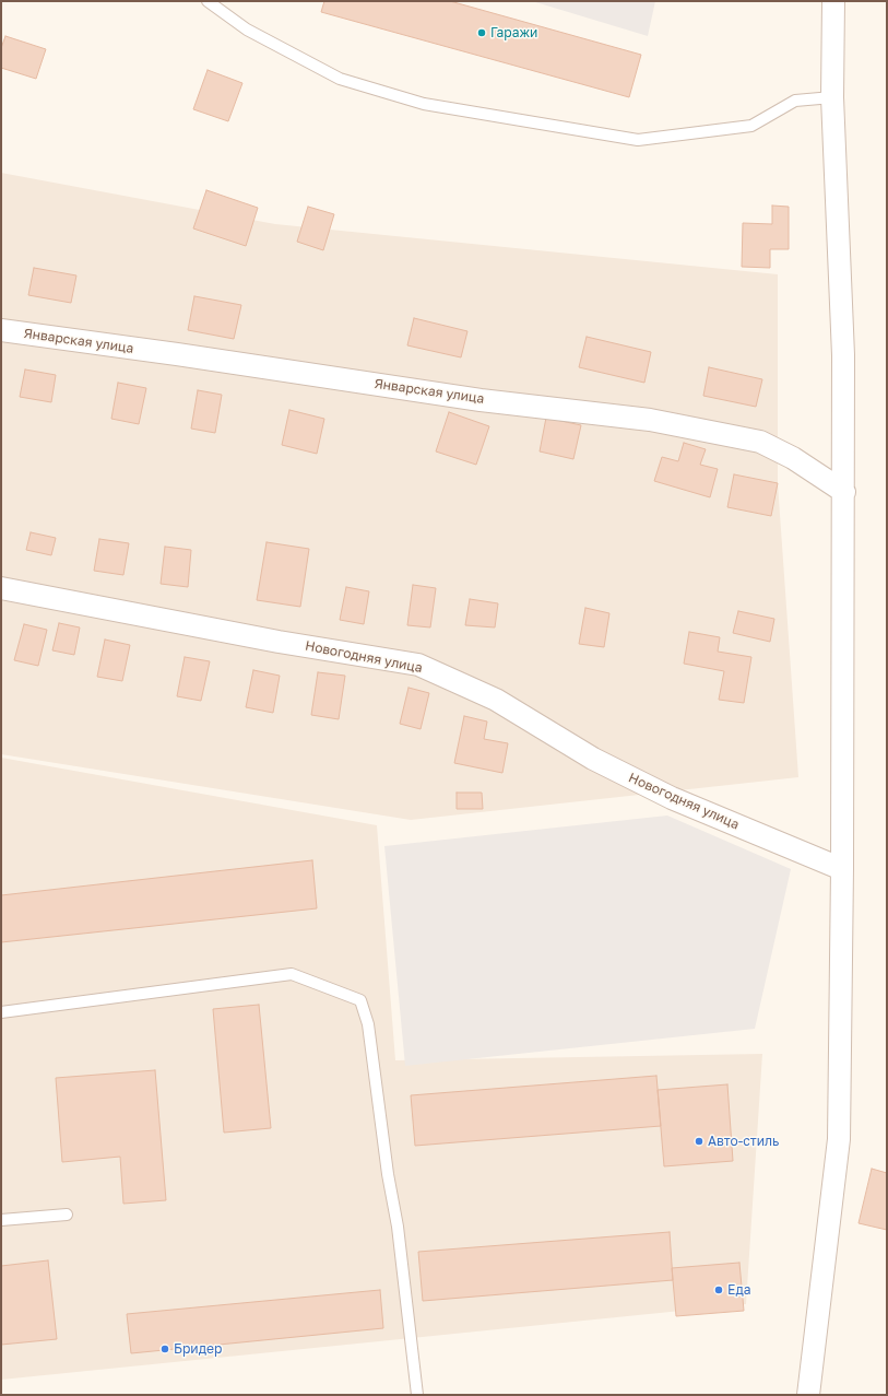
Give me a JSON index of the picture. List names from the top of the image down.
{
  "streets": {
    "street": ["Январская улица", "Новогодняя улица"]
  },
  "places": [
    "Гаражи",
    "Авто-стиль",
    "Еда",
    "Бридер"
  ]
}
